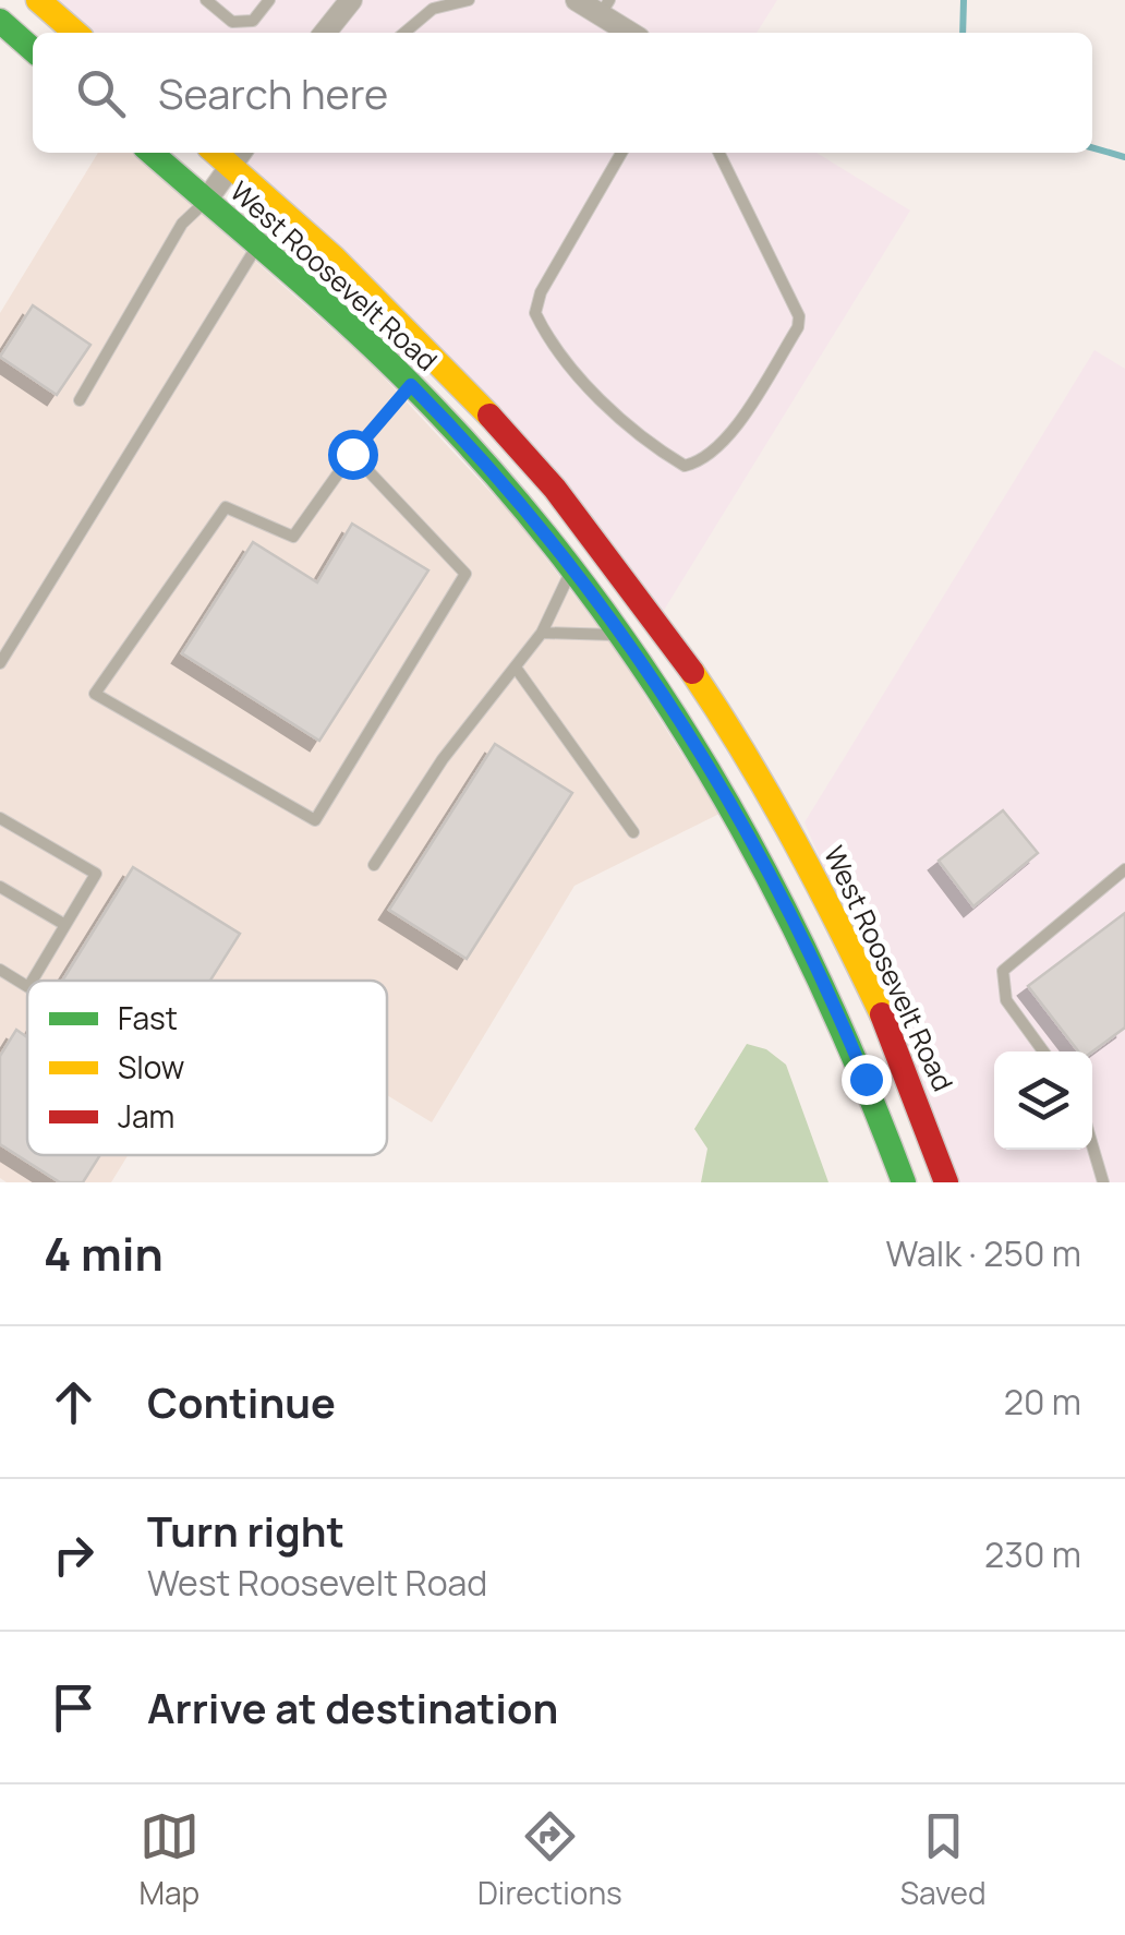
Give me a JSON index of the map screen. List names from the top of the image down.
{
  "streets": {
    "main road": ["West Roosevelt Road"]
  },
  "legend": ["Fast", "Slow", "Jam"],
  "page": {
    "search": "Search here",
    "heading": ["4 min", "Walk · 250 m"],
    "list": [
      ["Continue", "20 m"],
      ["Turn right", "West Roosevelt Road", "230 m"],
      "Arrive at destination"
    ],
    "nav": ["Map", "Directions", "Saved"]
  }
}
